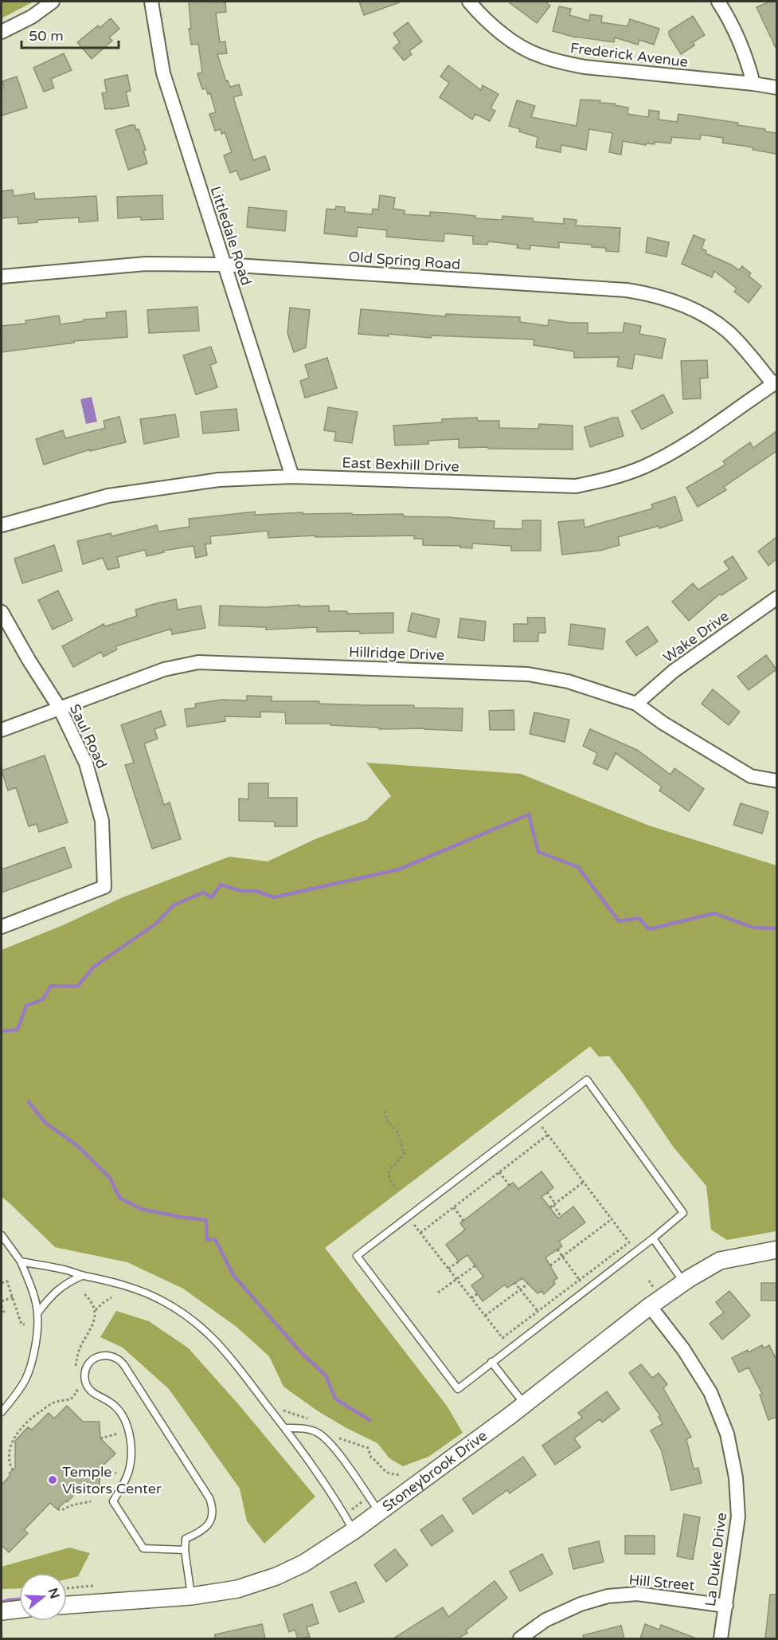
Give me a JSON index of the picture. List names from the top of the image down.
{
  "streets": {
    "street": [
      "Frederick Avenue",
      "Littledale Road",
      "Old Spring Road",
      "East Bexhill Drive",
      "Wake Drive",
      "Hillridge Drive",
      "Saul Road",
      "Stoneybrook Drive",
      "La Duke Drive",
      "Hill Street"
    ]
  },
  "crossings": [
    ["Littledale Road", "Old Spring Road"],
    ["Littledale Road", "East Bexhill Drive"],
    ["Old Spring Road", "East Bexhill Drive"],
    ["Wake Drive", "Hillridge Drive"],
    ["Hillridge Drive", "Saul Road"],
    ["Stoneybrook Drive", "La Duke Drive"],
    ["La Duke Drive", "Hill Street"]
  ],
  "places": ["Temple Visitors Center"],
  "scale_bar": "50 m",
  "north": "right"
}
